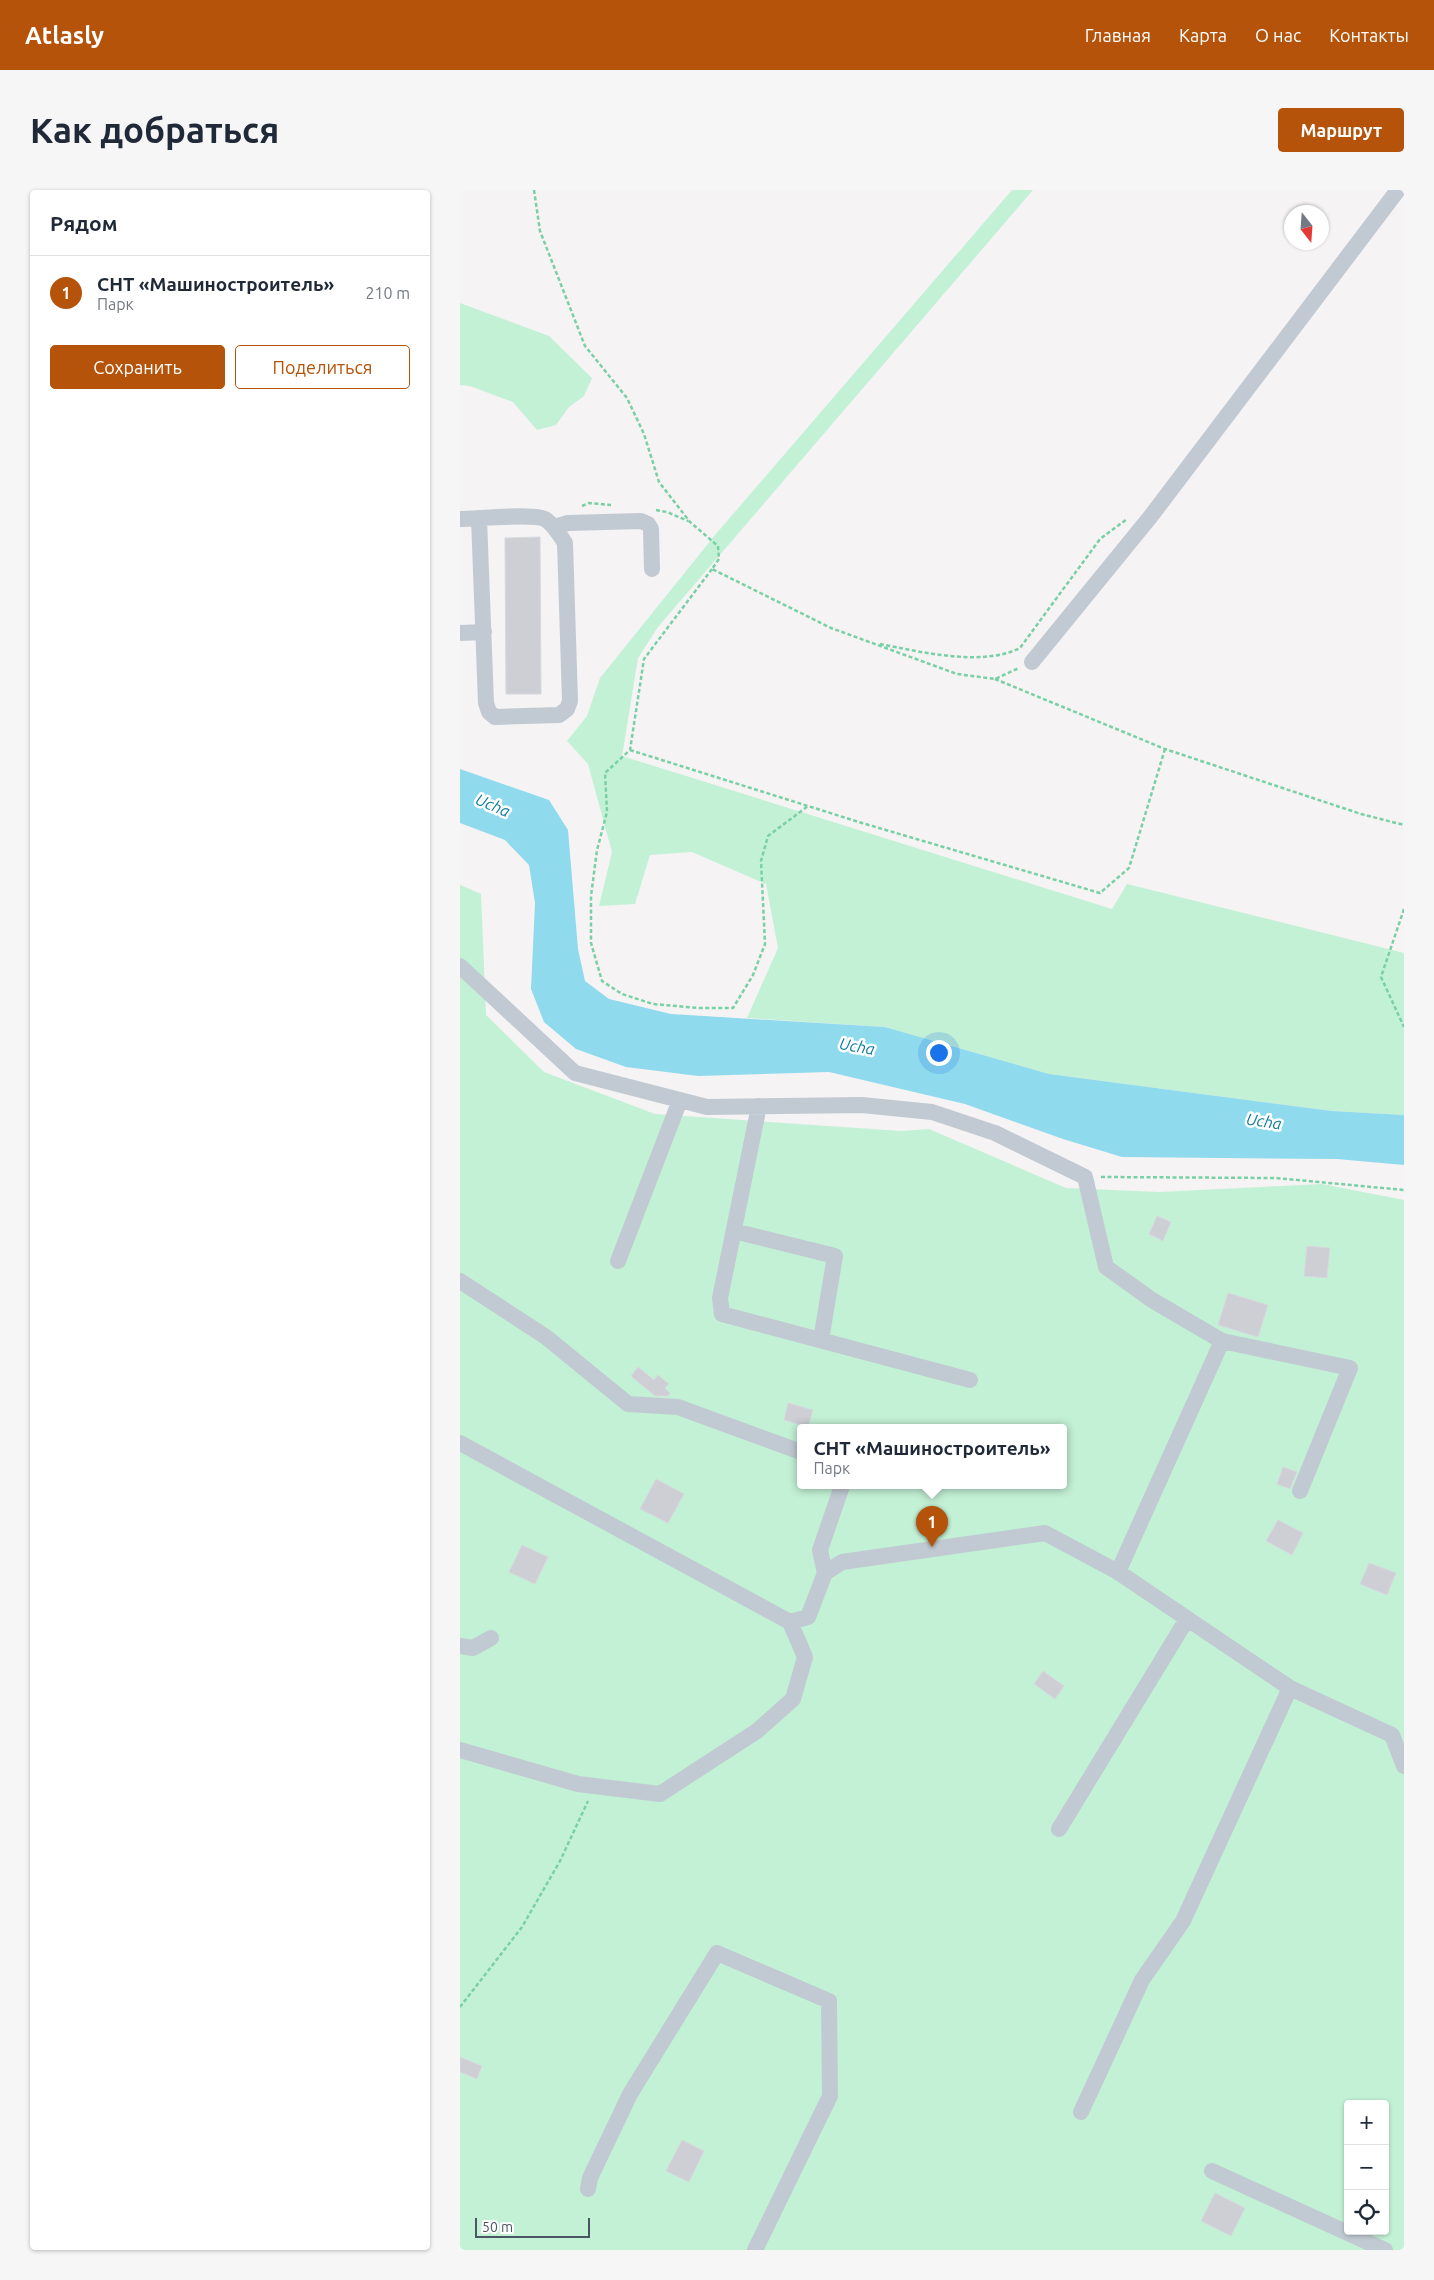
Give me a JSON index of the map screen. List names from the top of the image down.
{
  "water": ["Ucha"],
  "scale_bar": "50 m",
  "north": "bottom",
  "page": {
    "header": "Atlasly",
    "nav": [
      "Главная",
      "Карта",
      "О нас",
      "Контакты"
    ],
    "buttons": [
      "Маршрут",
      ["Сохранить", "Поделиться"]
    ],
    "title": "Как добраться",
    "heading": "Рядом",
    "list": [
      {
        "mark": "1",
        "name": "СНТ «Машиностроитель»",
        "note": "Парк",
        "value": "210 m"
      }
    ],
    "popup": ["СНТ «Машиностроитель»", "Парк"],
    "pins": "1",
    "map_buttons": ["+", "−"],
    "scale": "50 m"
  }
}
